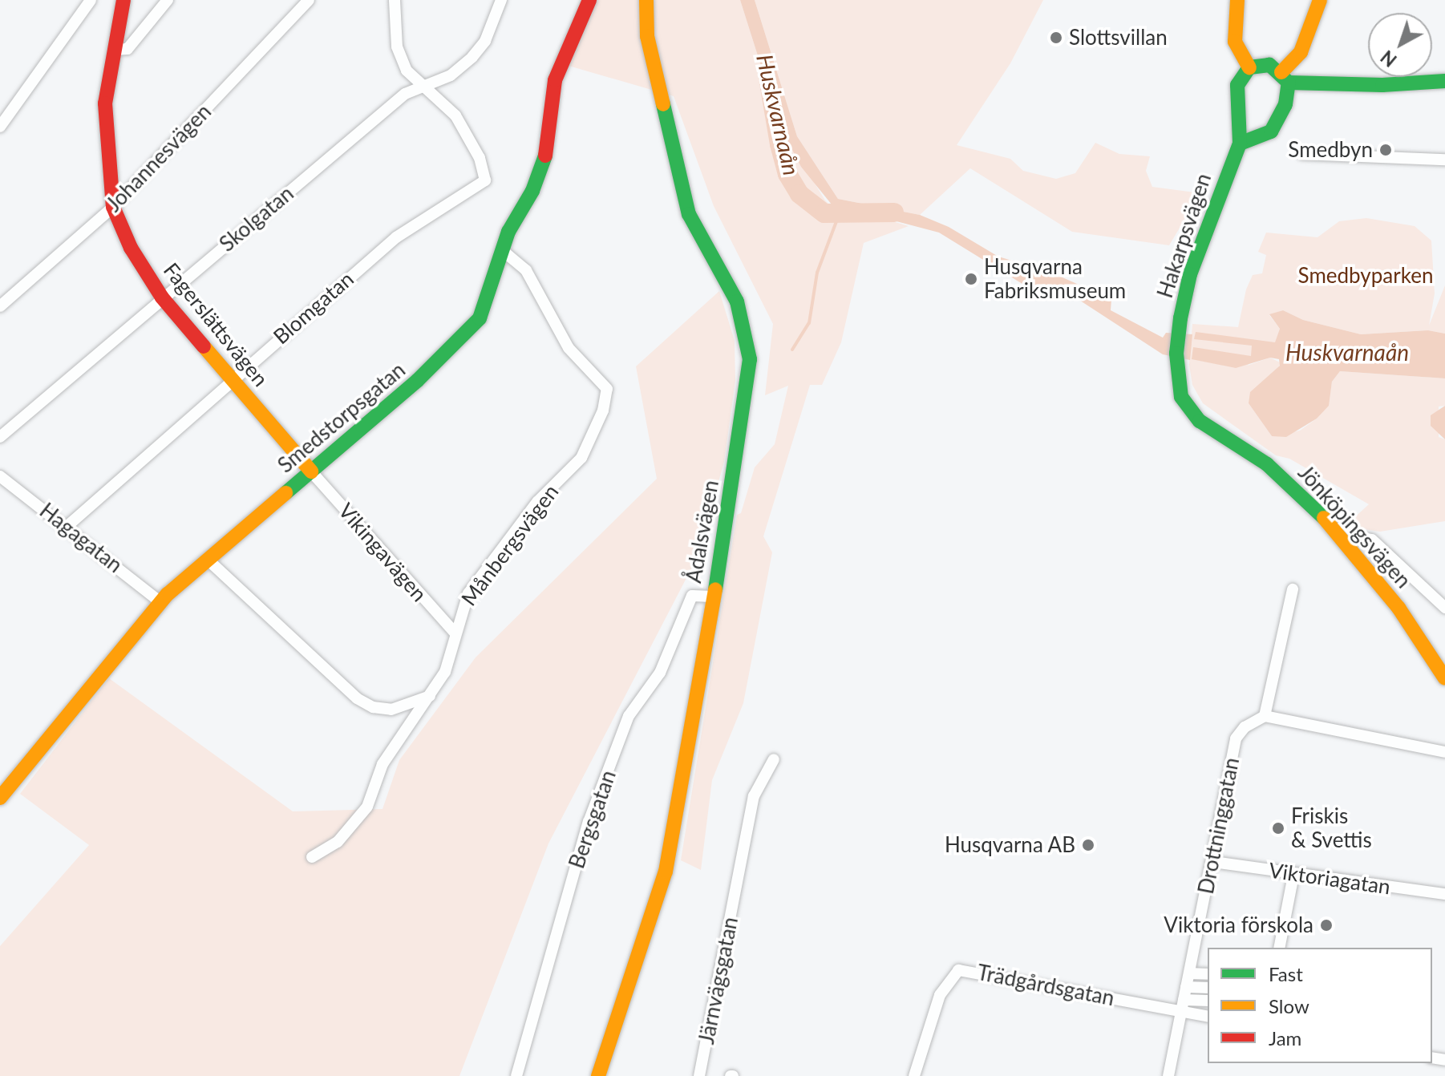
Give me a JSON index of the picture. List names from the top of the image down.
{
  "streets": {
    "street": [
      "Johannesvägen",
      "Skolgatan",
      "Hakarpsvägen",
      "Blomgatan",
      "Fagerslättsvägen",
      "Smedstorpsgatan",
      "Jönköpingsvägen",
      "Ådalsvägen",
      "Hagagatan",
      "Månbergsvägen",
      "Vikingavägen",
      "Bergsgatan",
      "Drottninggatan",
      "Viktoriagatan",
      "Järnvägsgatan",
      "Trädgårdsgatan"
    ]
  },
  "crossings": [
    ["Johannesvägen", "Fagerslättsvägen"],
    ["Skolgatan", "Blomgatan"],
    ["Skolgatan", "Fagerslättsvägen"],
    ["Hakarpsvägen", "Jönköpingsvägen"],
    ["Blomgatan", "Fagerslättsvägen"],
    ["Blomgatan", "Hagagatan"],
    ["Fagerslättsvägen", "Smedstorpsgatan"],
    ["Fagerslättsvägen", "Vikingavägen"],
    ["Smedstorpsgatan", "Hagagatan"],
    ["Smedstorpsgatan", "Månbergsvägen"],
    ["Smedstorpsgatan", "Vikingavägen"],
    ["Ådalsvägen", "Bergsgatan"],
    ["Månbergsvägen", "Vikingavägen"],
    ["Drottninggatan", "Viktoriagatan"],
    ["Drottninggatan", "Trädgårdsgatan"]
  ],
  "water": ["Huskvarnaån"],
  "parks": ["Smedbyparken"],
  "places": [
    "Slottsvillan",
    "Smedbyn",
    "Husqvarna Fabriksmuseum",
    "Friskis & Svettis",
    "Husqvarna AB",
    "Viktoria förskola"
  ],
  "legend": ["Fast", "Slow", "Jam"],
  "north": "bottom left"
}
